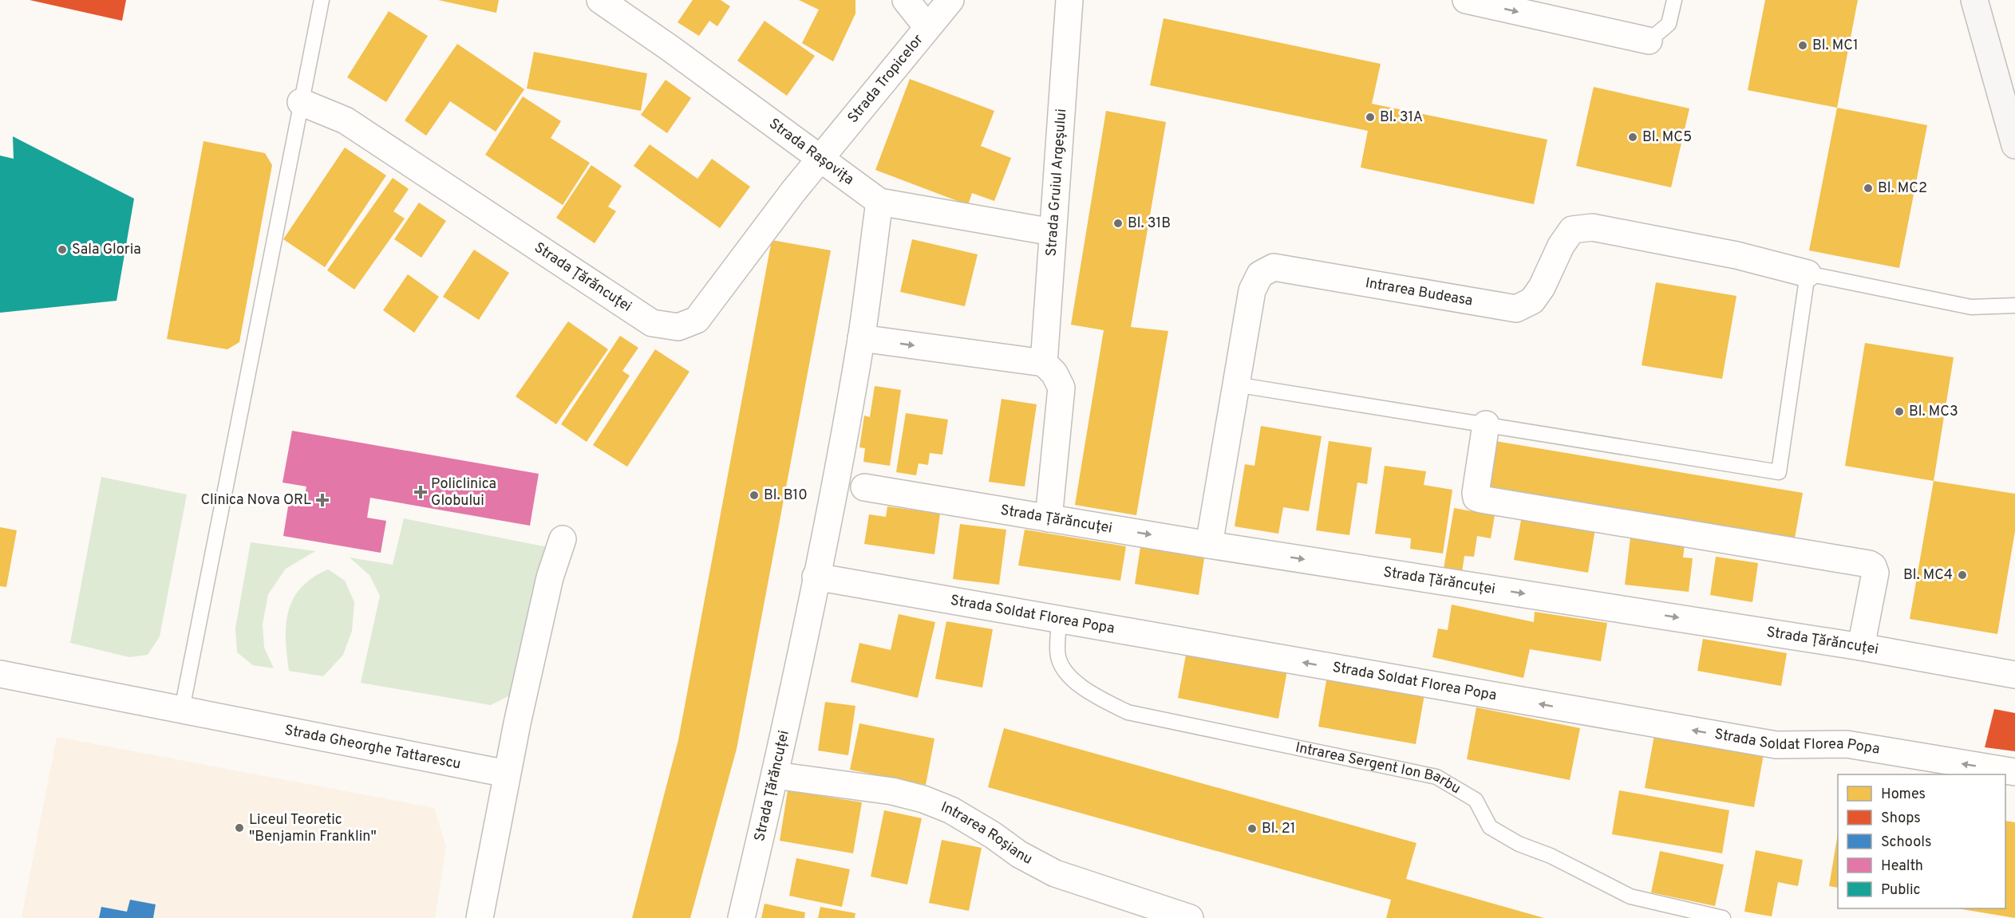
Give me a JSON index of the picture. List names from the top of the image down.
{
  "streets": {
    "street": [
      "Strada Tropicelor",
      "Strada Rașovița",
      "Strada Gruiul Argeșului",
      "Strada Țărăncuței",
      "Intrarea Budeasa",
      "Strada Soldat Florea Popa",
      "Strada Gheorghe Tattarescu",
      "Intrarea Roșianu"
    ],
    "lane": ["Intrarea Sergent Ion Barbu"]
  },
  "crossings": [
    ["Strada Tropicelor", "Strada Rașovița"],
    ["Strada Tropicelor", "Strada Țărăncuței"],
    ["Strada Rașovița", "Strada Gruiul Argeșului"],
    ["Strada Rașovița", "Strada Țărăncuței"],
    ["Strada Țărăncuței", "Intrarea Budeasa"],
    ["Strada Țărăncuței", "Strada Soldat Florea Popa"],
    ["Strada Țărăncuței", "Intrarea Roșianu"],
    ["Strada Soldat Florea Popa", "Intrarea Sergent Ion Barbu"]
  ],
  "one_way": ["Strada Soldat Florea Popa"],
  "places": {
    "other": [
      "Bl. MC1",
      "Bl. 31A",
      "Bl. MC5",
      "Bl. MC2",
      "Bl. 31B",
      "Sala Gloria",
      "Bl. MC3",
      "Bl. B10",
      "Bl. MC4",
      "Liceul Teoretic \"Benjamin Franklin\"",
      "Bl. 21"
    ],
    "health": ["Policlinica Globului", "Clinica Nova ORL"]
  },
  "legend": [
    "Homes",
    "Shops",
    "Schools",
    "Health",
    "Public"
  ]
}
